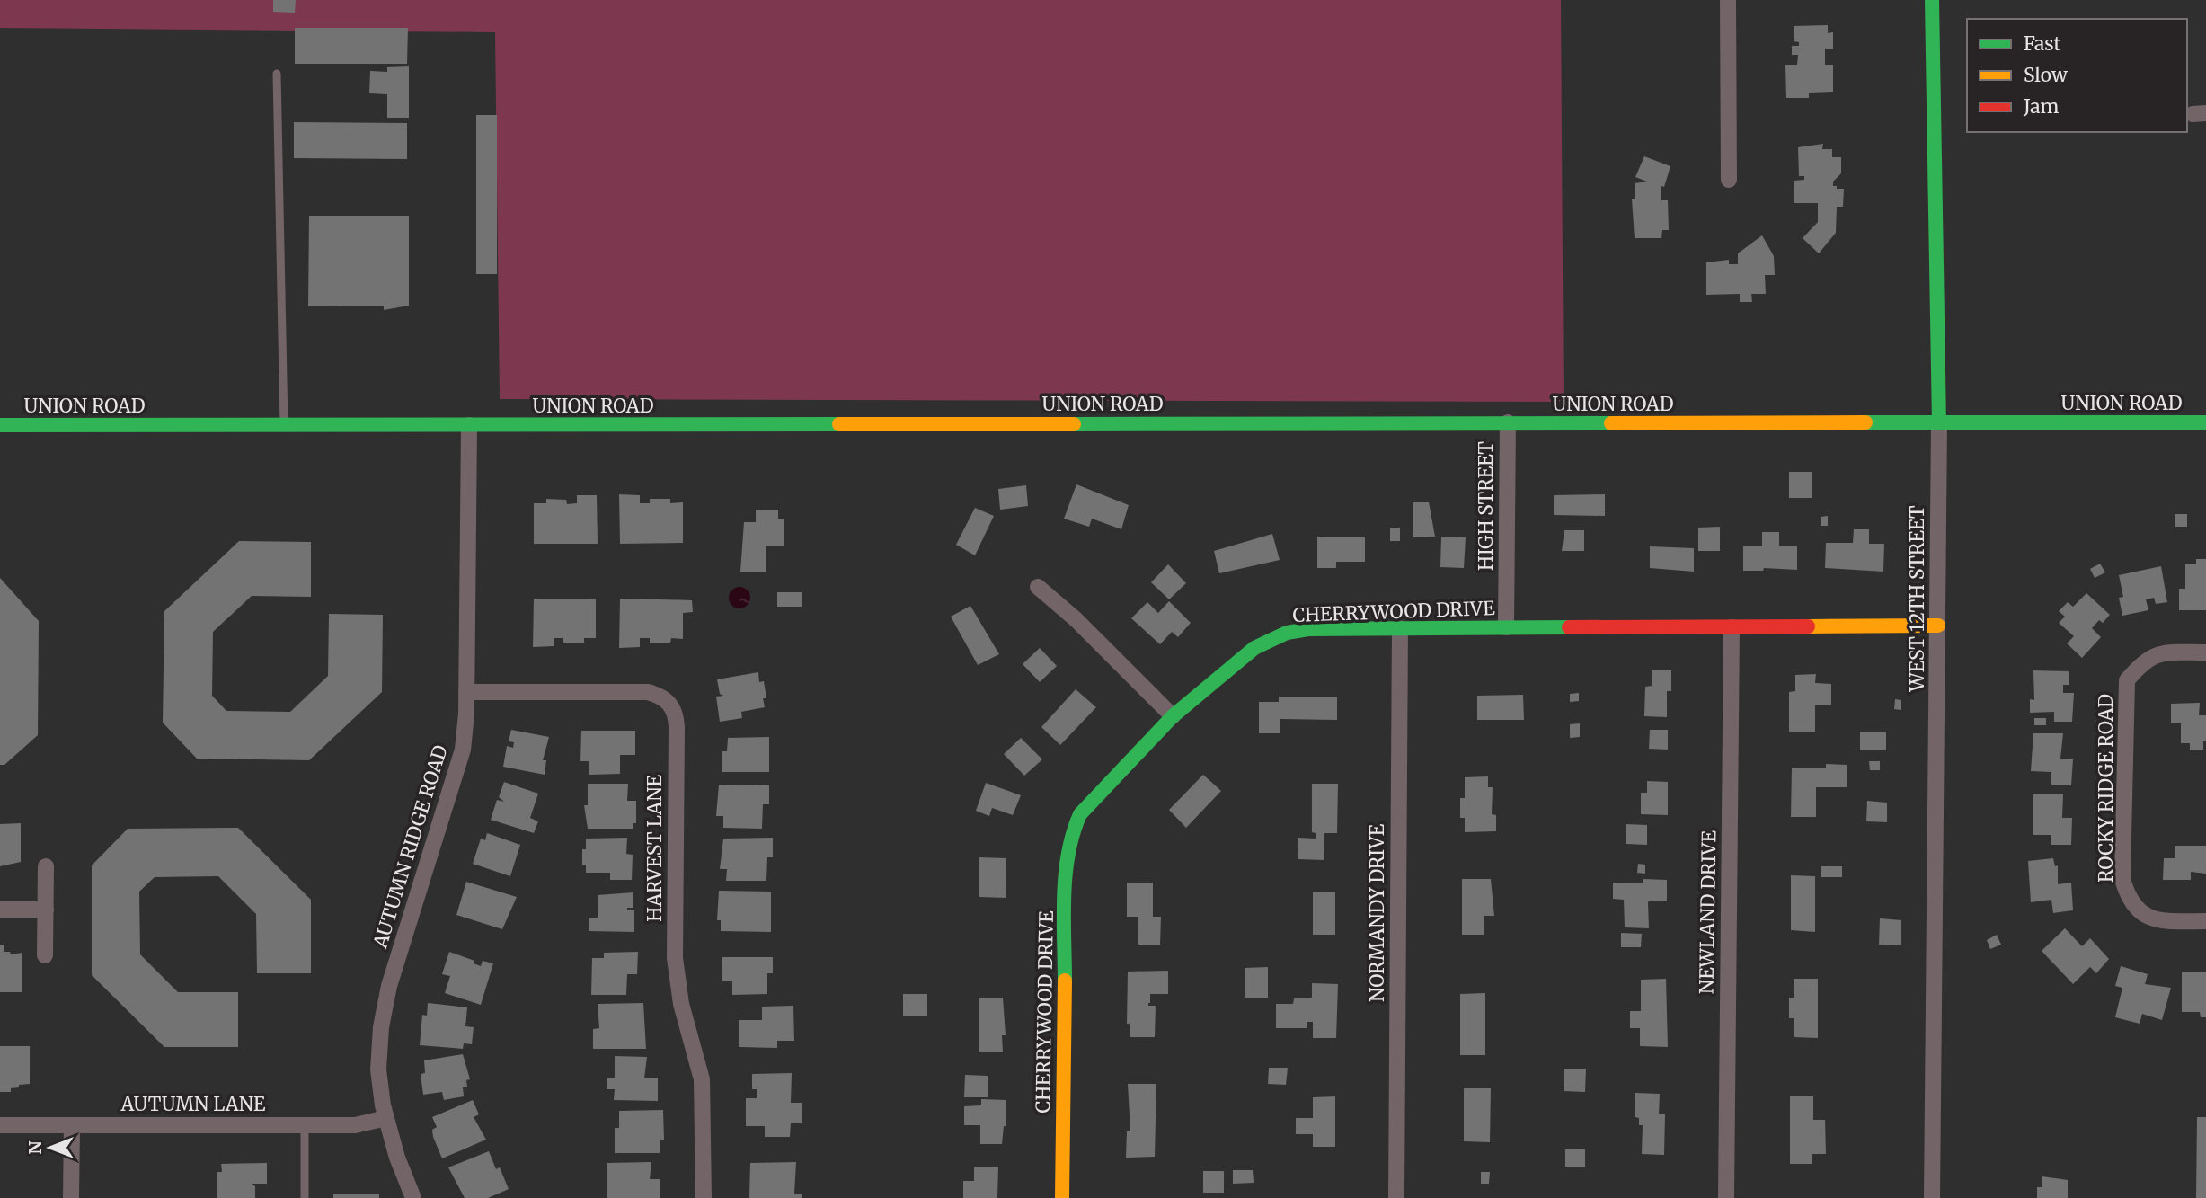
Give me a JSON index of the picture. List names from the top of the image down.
{
  "streets": {
    "main road": ["UNION ROAD", "WEST 12TH STREET", "CHERRYWOOD DRIVE"],
    "street": [
      "HIGH STREET",
      "ROCKY RIDGE ROAD",
      "AUTUMN RIDGE ROAD",
      "HARVEST LANE",
      "NEWLAND DRIVE",
      "NORMANDY DRIVE",
      "AUTUMN LANE"
    ]
  },
  "crossings": [
    ["UNION ROAD", "HIGH STREET"],
    ["UNION ROAD", "WEST 12TH STREET"],
    ["UNION ROAD", "AUTUMN RIDGE ROAD"],
    ["HIGH STREET", "CHERRYWOOD DRIVE"],
    ["WEST 12TH STREET", "CHERRYWOOD DRIVE"],
    ["CHERRYWOOD DRIVE", "NEWLAND DRIVE"],
    ["CHERRYWOOD DRIVE", "NORMANDY DRIVE"],
    ["AUTUMN RIDGE ROAD", "HARVEST LANE"],
    ["AUTUMN RIDGE ROAD", "AUTUMN LANE"]
  ],
  "legend": ["Fast", "Slow", "Jam"],
  "north": "left"
}
